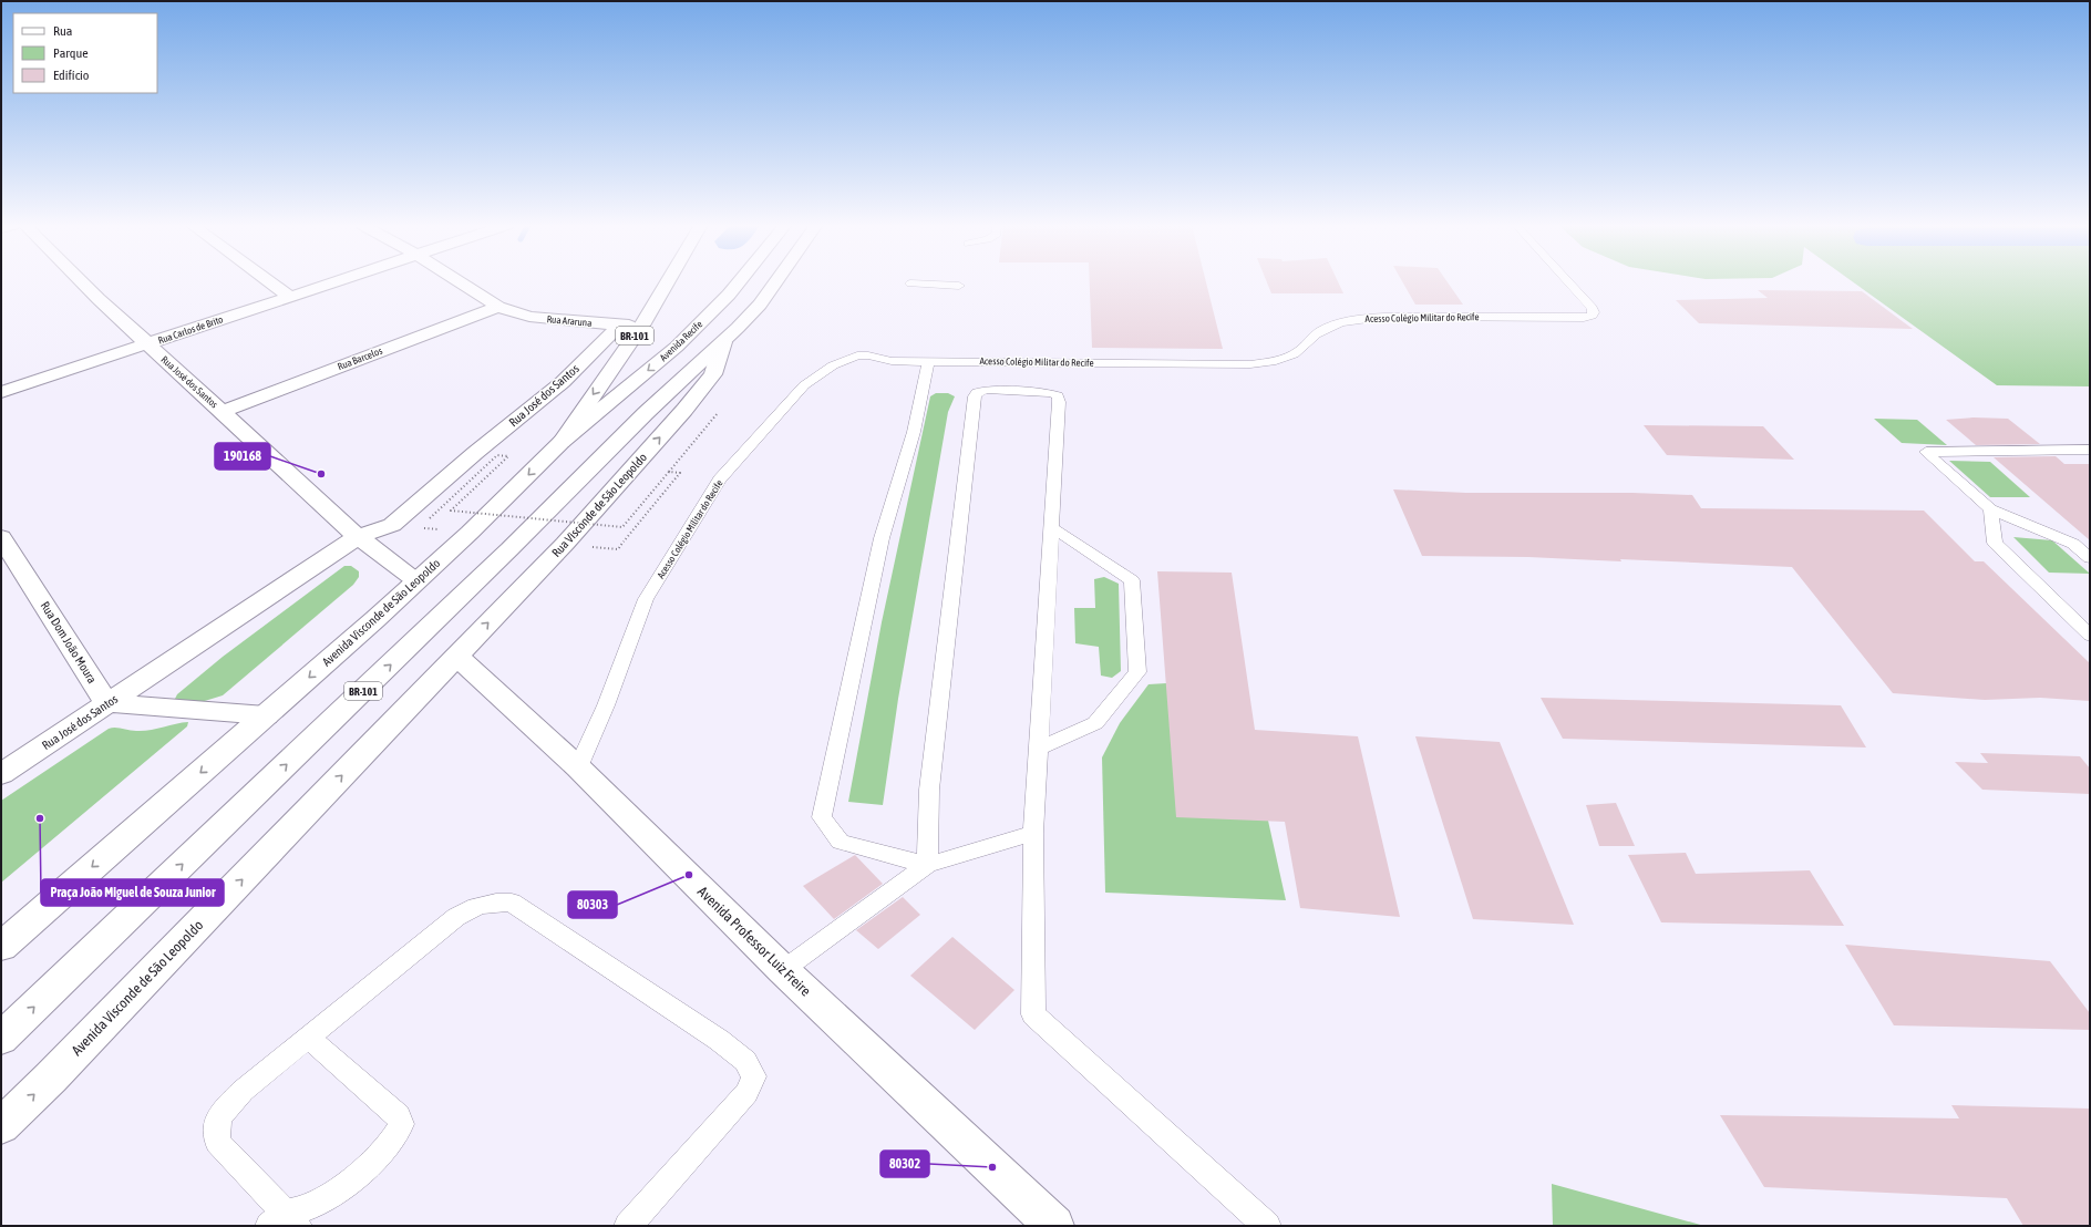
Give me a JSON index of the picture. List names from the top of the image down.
{
  "streets": {
    "main road": [
      "Rua Araruna",
      "Rua Carlos de Brito",
      "BR-101",
      "Avenida Recife",
      "Rua Barcelos",
      "Rua José dos Santos",
      "Rua Visconde de São Leopoldo",
      "Avenida Visconde de São Leopoldo",
      "Rua Dom João Moura",
      "Avenida Professor Luiz Freire"
    ],
    "lane": ["Acesso Colégio Militar do Recife"]
  },
  "crossings": [
    ["Acesso Colégio Militar do Recife", "Avenida Professor Luiz Freire"],
    ["Rua Araruna", "Rua Barcelos"],
    ["Rua Araruna", "Rua José dos Santos"],
    ["Rua Araruna", "Avenida Visconde de São Leopoldo"],
    ["Rua Carlos de Brito", "Rua José dos Santos"],
    ["BR-101", "Rua Visconde de São Leopoldo"],
    ["Avenida Recife", "Avenida Visconde de São Leopoldo"],
    ["Rua Barcelos", "Rua José dos Santos"],
    ["Rua José dos Santos", "Avenida Visconde de São Leopoldo"],
    ["Rua José dos Santos", "Rua Dom João Moura"],
    ["Rua Visconde de São Leopoldo", "Avenida Visconde de São Leopoldo"],
    ["Rua Visconde de São Leopoldo", "Avenida Professor Luiz Freire"],
    ["Avenida Visconde de São Leopoldo", "Avenida Professor Luiz Freire"]
  ],
  "places": [
    "190168",
    "Praça João Miguel de Souza Junior",
    "80303",
    "80302"
  ],
  "legend": ["Rua", "Parque", "Edifício"]
}
